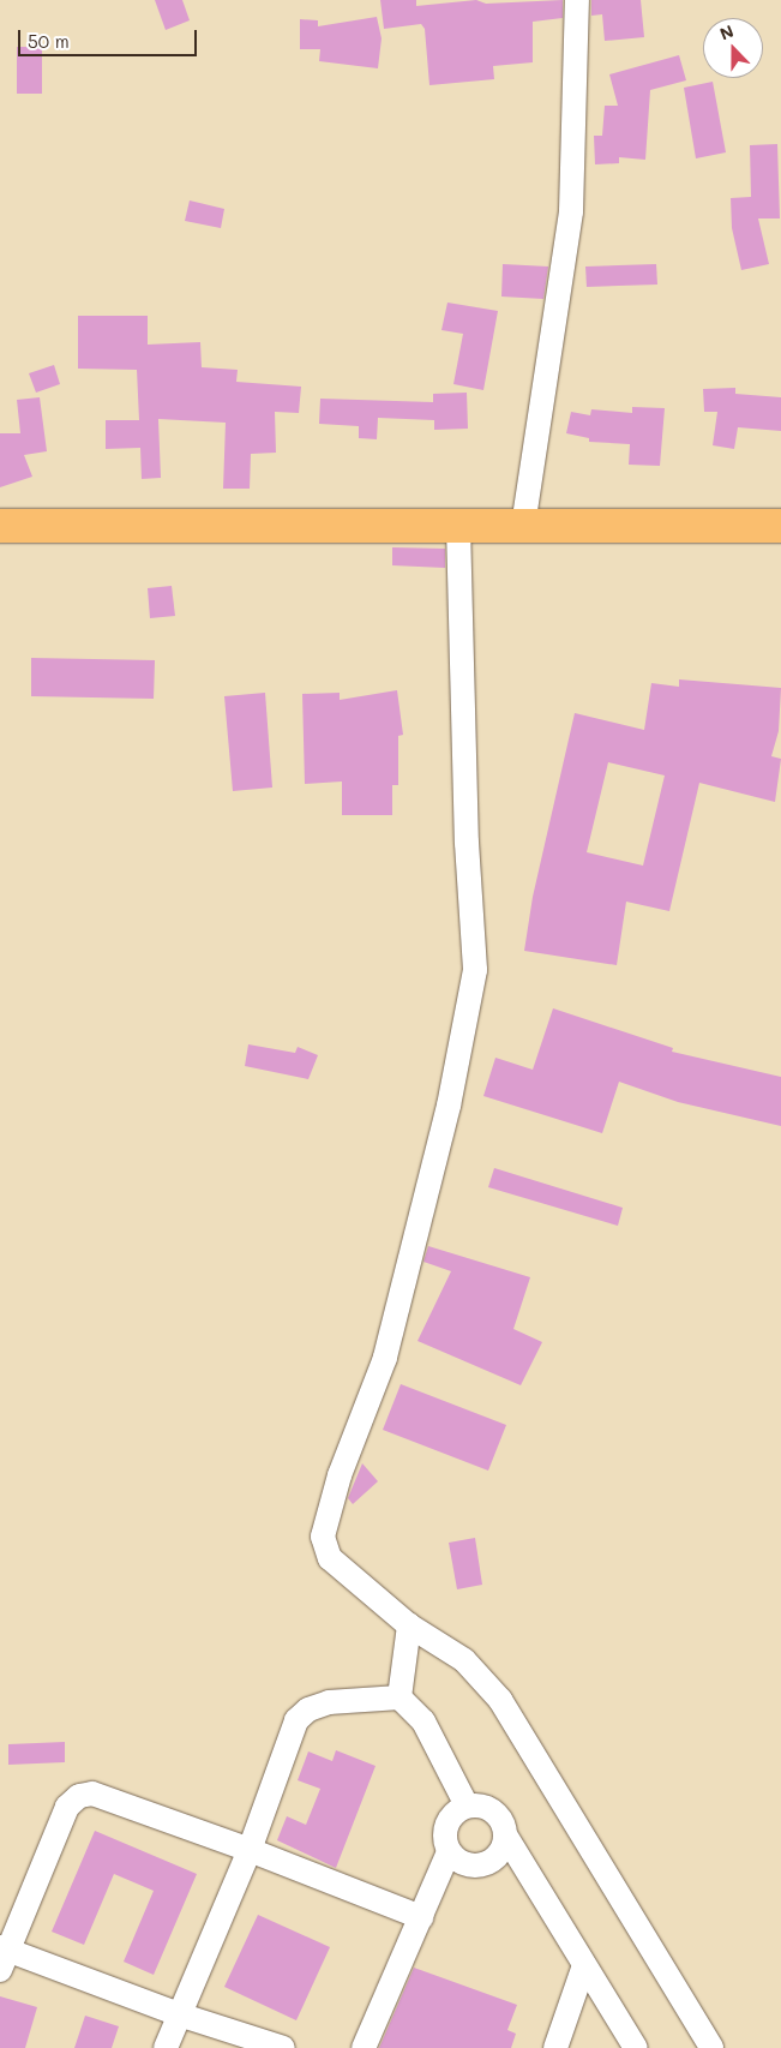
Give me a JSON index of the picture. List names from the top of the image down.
{
  "scale_bar": "50 m",
  "north": "top"
}
